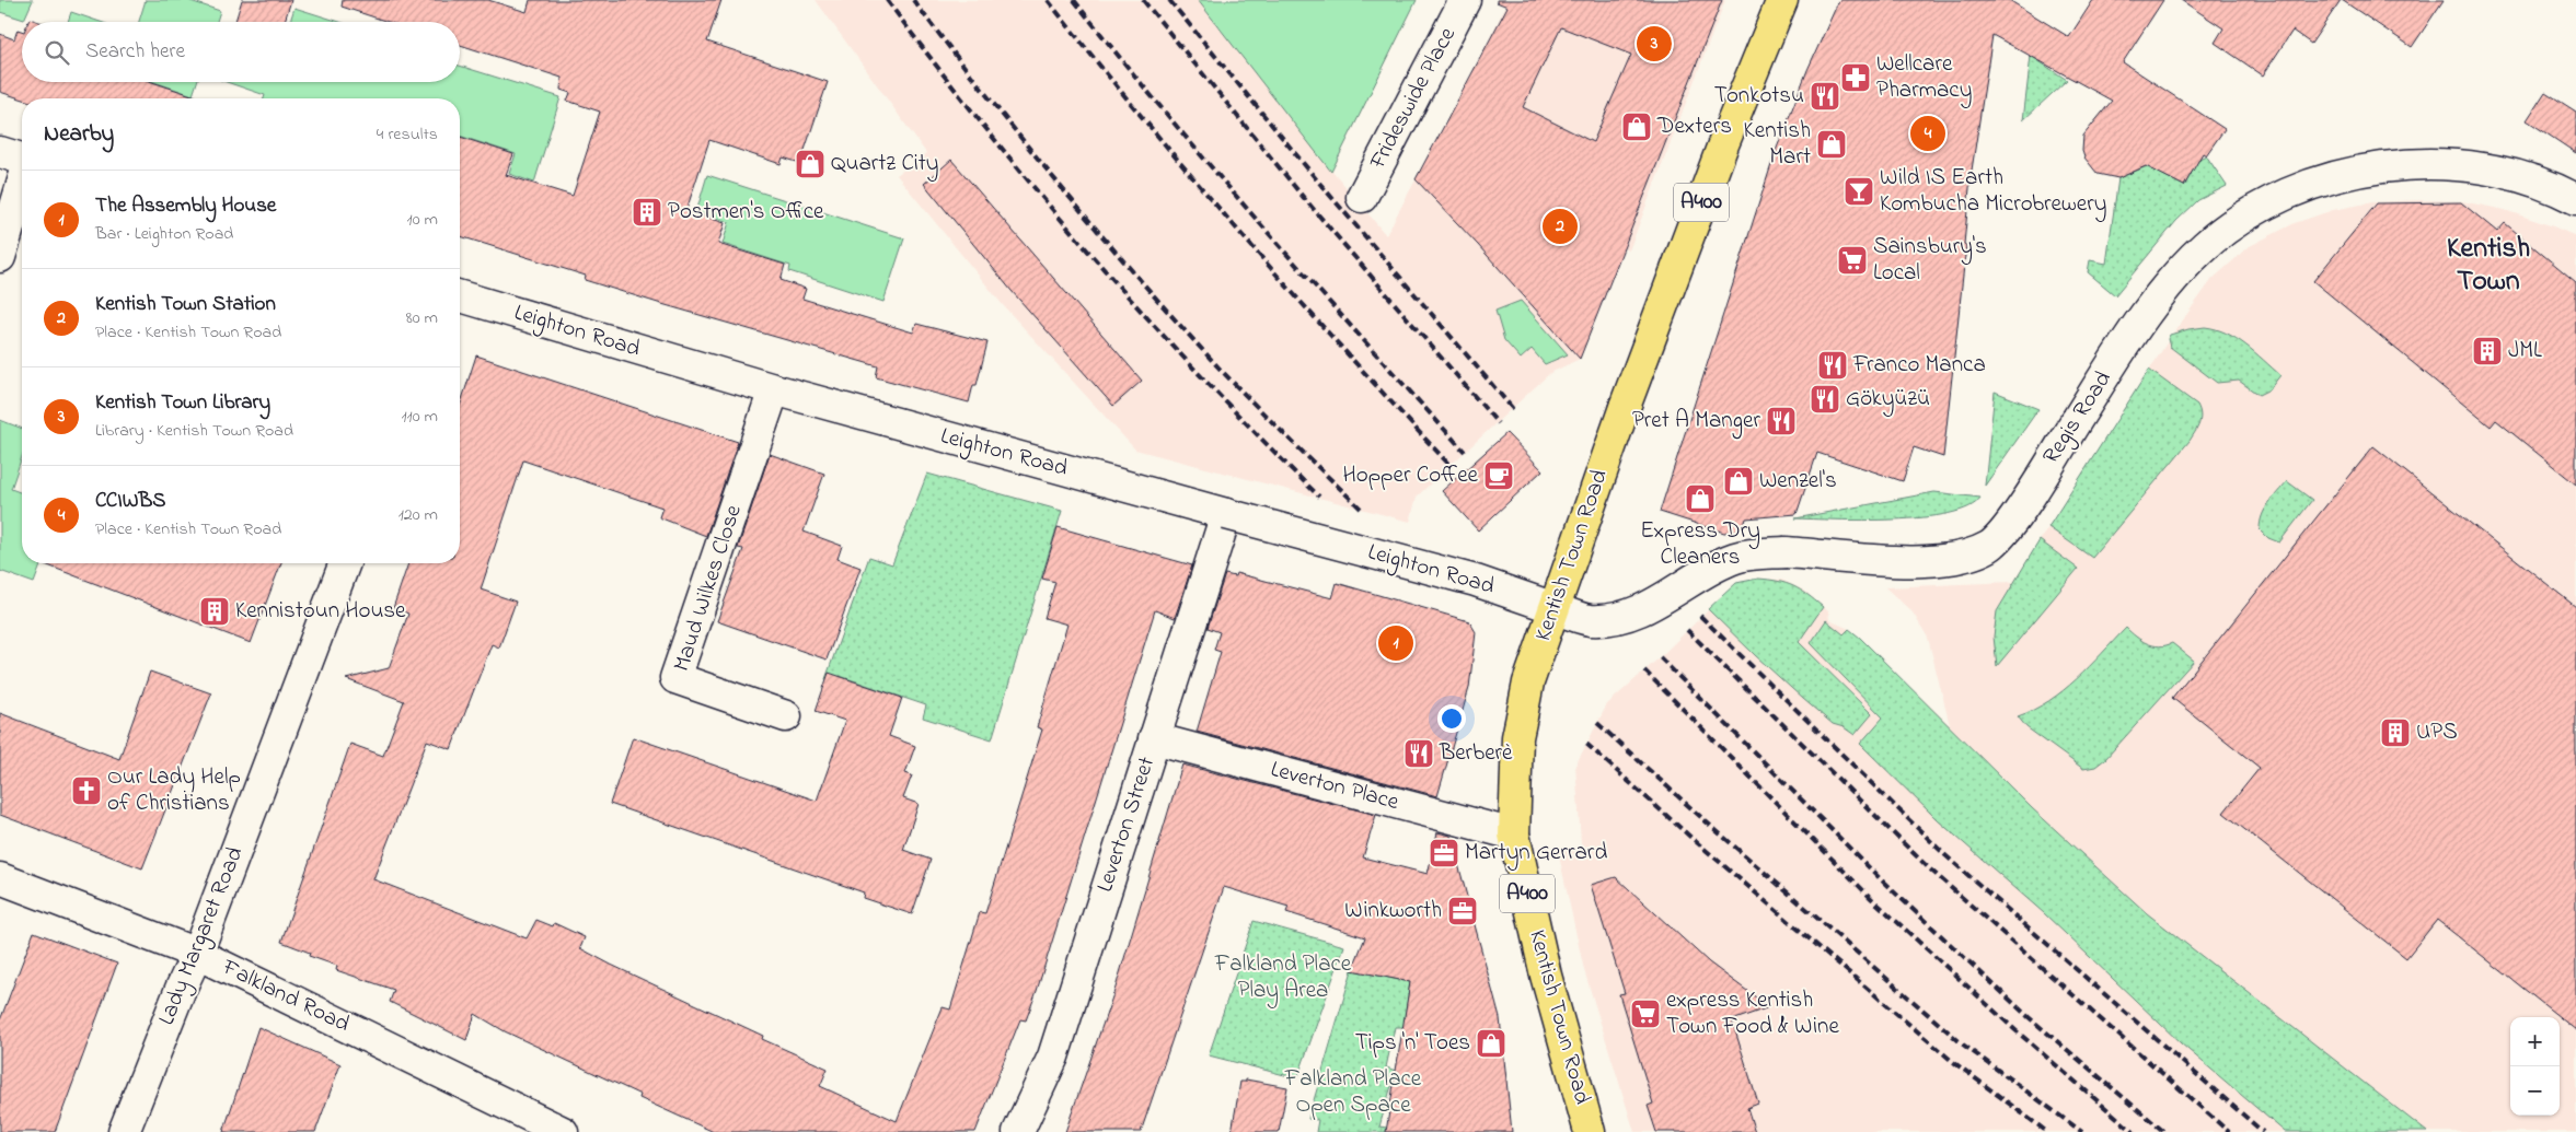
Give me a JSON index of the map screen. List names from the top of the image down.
{
  "streets": {
    "main road": ["A400", "Kentish Town Road"],
    "street": [
      "Frideswide Place",
      "Leighton Road",
      "Regis Road",
      "Maud Wilkes Close",
      "Leverton Place",
      "Leverton Street",
      "Lady Margaret Road",
      "Falkland Road"
    ]
  },
  "crossings": [
    ["Leighton Road", "Regis Road"],
    ["Leighton Road", "Kentish Town Road"],
    ["Leighton Road", "Maud Wilkes Close"],
    ["Leighton Road", "Leverton Street"],
    ["Regis Road", "Kentish Town Road"],
    ["Kentish Town Road", "Leverton Place"],
    ["Leverton Place", "Leverton Street"],
    ["Lady Margaret Road", "Falkland Road"]
  ],
  "districts": ["Kentish Town"],
  "parks": ["Falkland Place Play Area", "Falkland Place Open Space"],
  "places": {
    "pharmacy": ["Wellcare Pharmacy"],
    "restaurant": [
      "Tonkotsu",
      "Franco Manca",
      "Gökyüzü",
      "Pret A Manger",
      "Berberè"
    ],
    "shop": [
      "Dexters",
      "Kentish Mart",
      "Quartz City",
      "Wenzel's",
      "Express Dry Cleaners",
      "Tips 'n' Toes"
    ],
    "bar": ["Wild IS Earth Kombucha Microbrewery"],
    "building": [
      "Postmen's Office",
      "JML",
      "Kennistoun House",
      "UPS"
    ],
    "supermarket": ["Sainsbury's Local", "express Kentish Town Food & Wine"],
    "cafe": ["Hopper Coffee"],
    "church": ["Our Lady Help of Christians"],
    "office": ["Martyn Gerrard", "Winkworth"]
  },
  "page": {
    "search": "Search here",
    "pins": [
      "3",
      "4",
      "2",
      "1"
    ],
    "heading": ["Nearby", "4 results"],
    "list": [
      {
        "mark": "1",
        "name": "The Assembly House",
        "note": "Bar · Leighton Road",
        "value": "10 m"
      },
      {
        "mark": "2",
        "name": "Kentish Town Station",
        "note": "Place · Kentish Town Road",
        "value": "80 m"
      },
      {
        "mark": "3",
        "name": "Kentish Town Library",
        "note": "Library · Kentish Town Road",
        "value": "110 m"
      },
      {
        "mark": "4",
        "name": "CCIWBS",
        "note": "Place · Kentish Town Road",
        "value": "120 m"
      }
    ],
    "map_buttons": ["+", "−"]
  }
}
